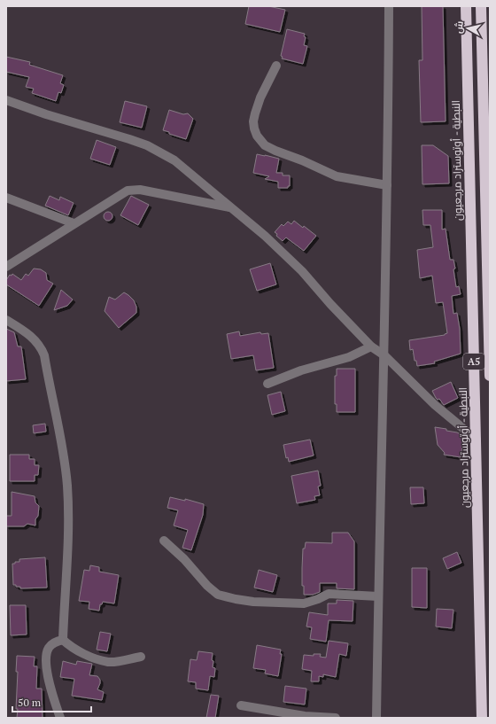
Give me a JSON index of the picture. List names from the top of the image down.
{
  "streets": {
    "highway": ["النبطية - أوتوستراد مرجعيون", "A5"]
  },
  "scale_bar": "50 m",
  "north": "left"
}
